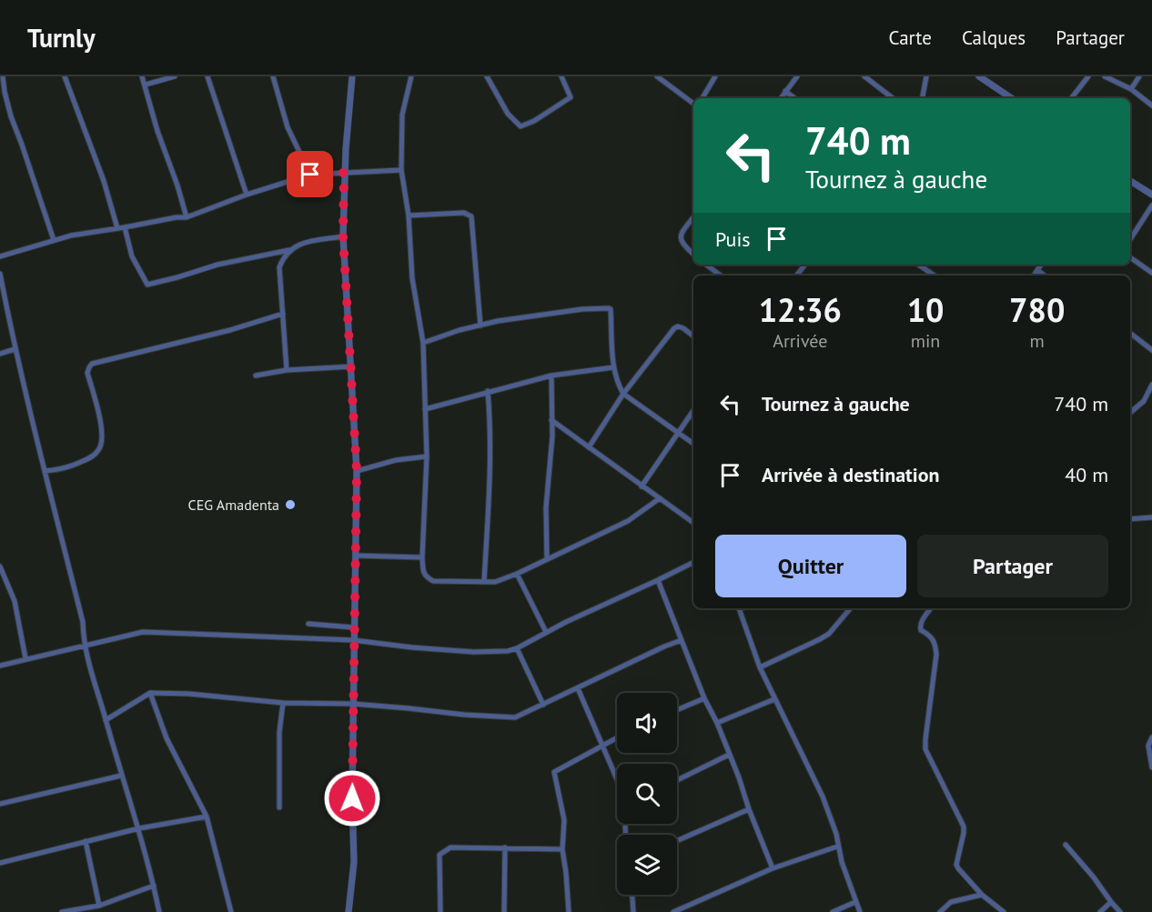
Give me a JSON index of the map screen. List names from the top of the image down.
{
  "places": ["CEG Amadenta"],
  "page": {
    "header": "Turnly",
    "nav": ["Carte", "Calques", "Partager"],
    "turn": ["740 m", "Tournez à gauche"],
    "then": "Puis",
    "eta": [
      "12:36",
      "Arrivée",
      "10",
      "min",
      "780",
      "m"
    ],
    "list": [
      {
        "name": "Tournez à gauche",
        "value": "740 m"
      },
      {
        "name": "Arrivée à destination",
        "value": "40 m"
      }
    ],
    "buttons": ["Quitter", "Partager"]
  }
}
